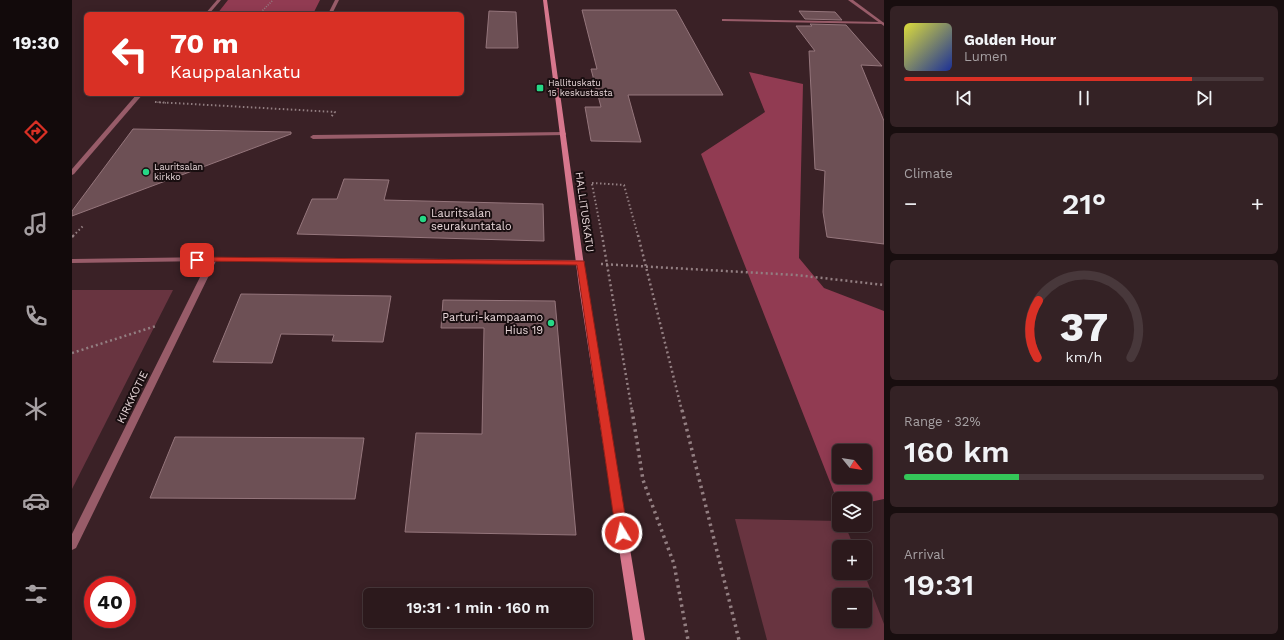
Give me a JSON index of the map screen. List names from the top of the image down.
{
  "streets": {
    "street": ["HALLITUSKATU", "KIRKKOTIE"]
  },
  "places": {
    "transit": ["Hallituskatu 15 keskustasta"],
    "other": ["Lauritsalan kirkko", "Lauritsalan seurakuntatalo", "Parturi-kampaamo Hius 19"]
  },
  "north": "bottom right",
  "page": {
    "tabs": "19:30",
    "turn": ["70 m", "Kauppalankatu"],
    "song": ["Golden Hour", "Lumen"],
    "tile": [
      "Climate",
      ["Range · 32%", "160 km"],
      ["Arrival", "19:31"]
    ],
    "heat": ["−", "21°", "+"],
    "map_buttons": ["+", "−"],
    "limit": "40",
    "trip": "19:31 · 1 min · 160 m",
    "gauge": ["37", "km/h"]
  }
}
